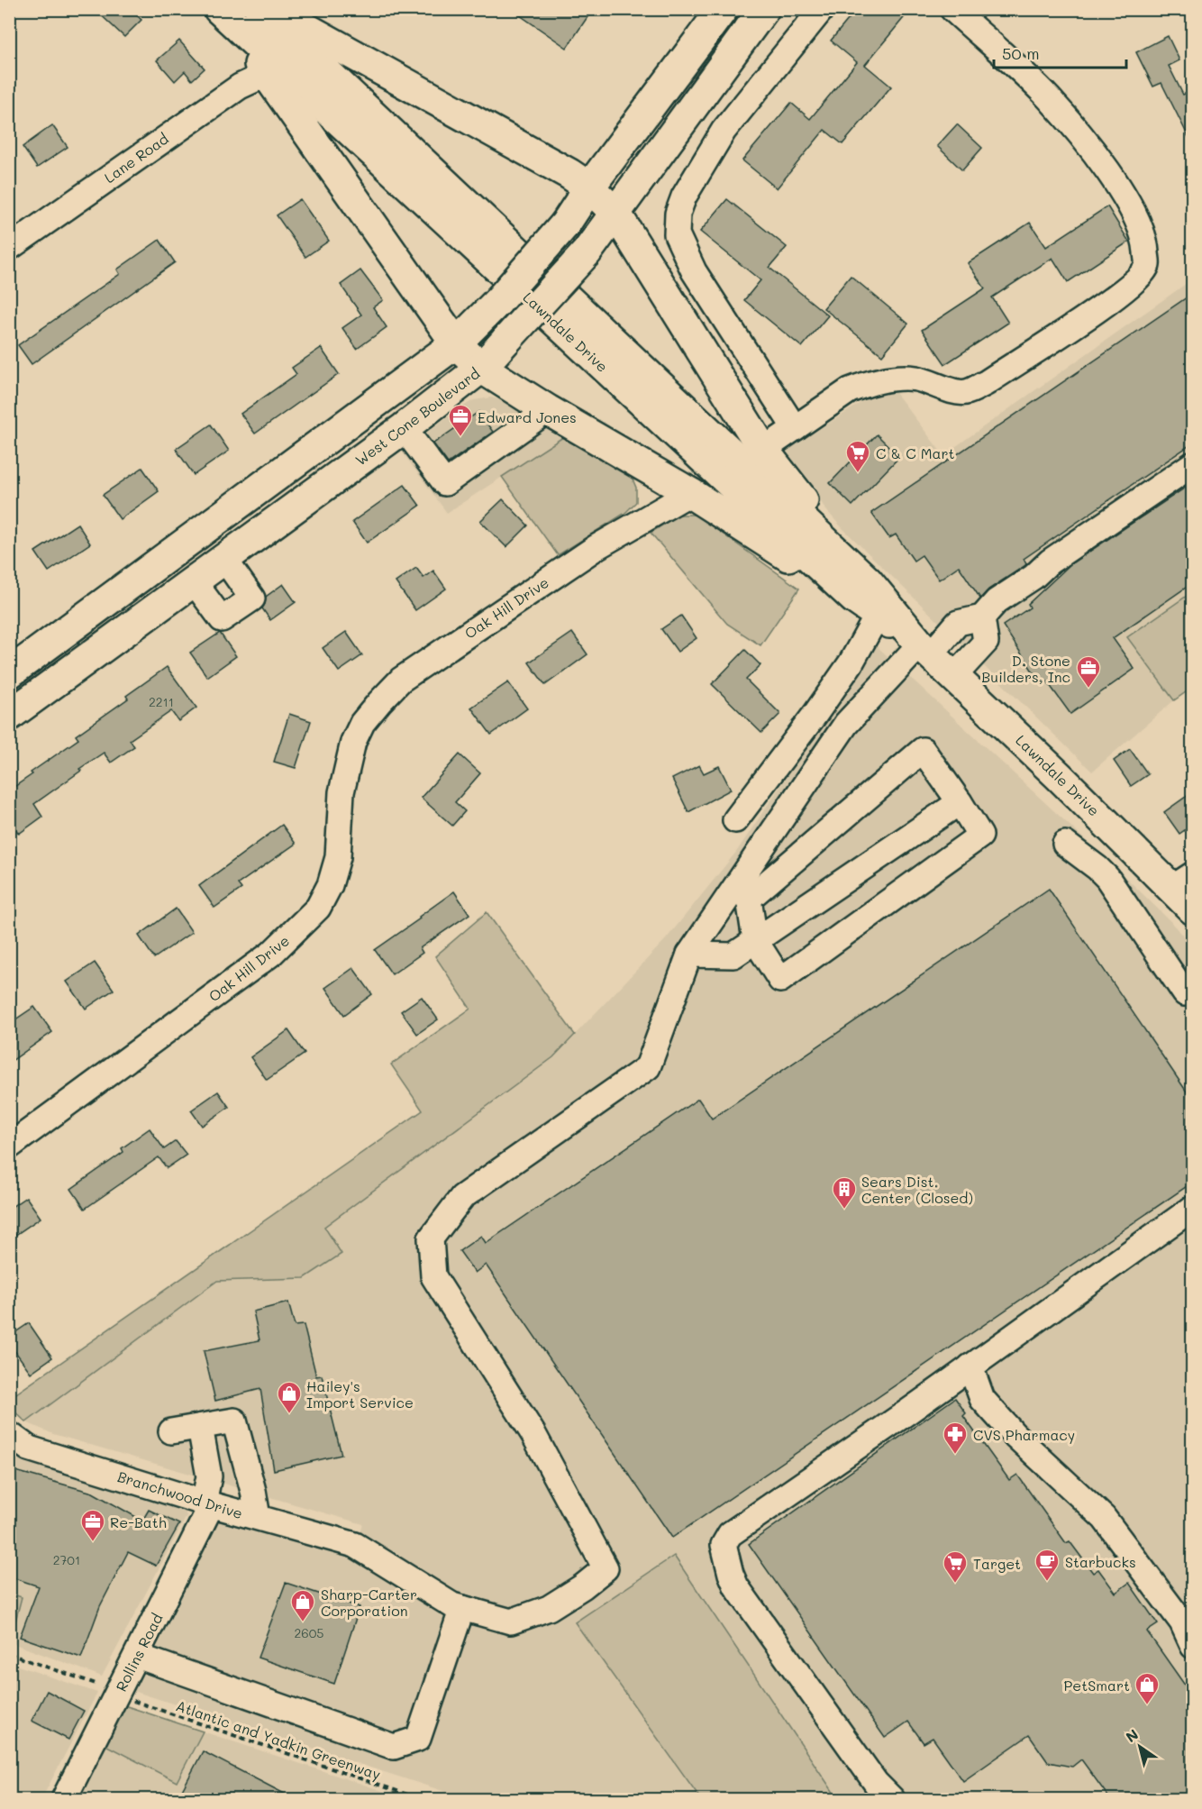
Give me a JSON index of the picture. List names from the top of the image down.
{
  "streets": {
    "main road": ["Lawndale Drive", "West Cone Boulevard"],
    "street": [
      "Lane Road",
      "Oak Hill Drive",
      "Branchwood Drive",
      "Rollins Road"
    ],
    "path": ["Atlantic and Yadkin Greenway"]
  },
  "crossings": [
    ["Branchwood Drive", "Rollins Road"]
  ],
  "places": {
    "office": ["Edward Jones", "D. Stone Builders, Inc", "Re-Bath"],
    "supermarket": ["C & C Mart", "Target"],
    "building": ["Sears Dist. Center (Closed)"],
    "shop": ["Hailey's Import Service", "Sharp-Carter Corporation", "PetSmart"],
    "pharmacy": ["CVS Pharmacy"],
    "cafe": ["Starbucks"]
  },
  "house_numbers": ["2211", "2701", "2605"],
  "scale_bar": "50 m",
  "north": "top left"
}
